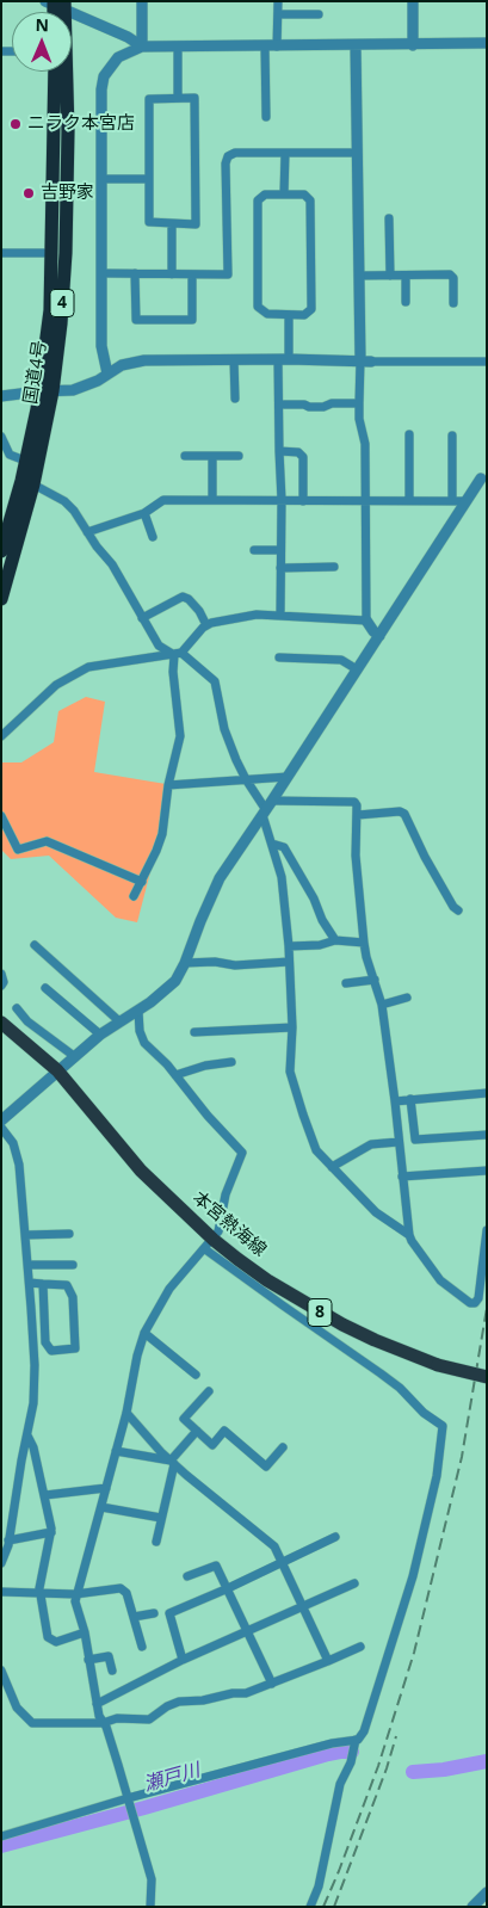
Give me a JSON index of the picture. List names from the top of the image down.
{
  "streets": {
    "highway": ["4", "国道4号"],
    "main road": ["本宮熱海線", "8"]
  },
  "water": ["瀬戸川"],
  "places": ["ニラク本宮店", "吉野家"],
  "north": "top"
}
